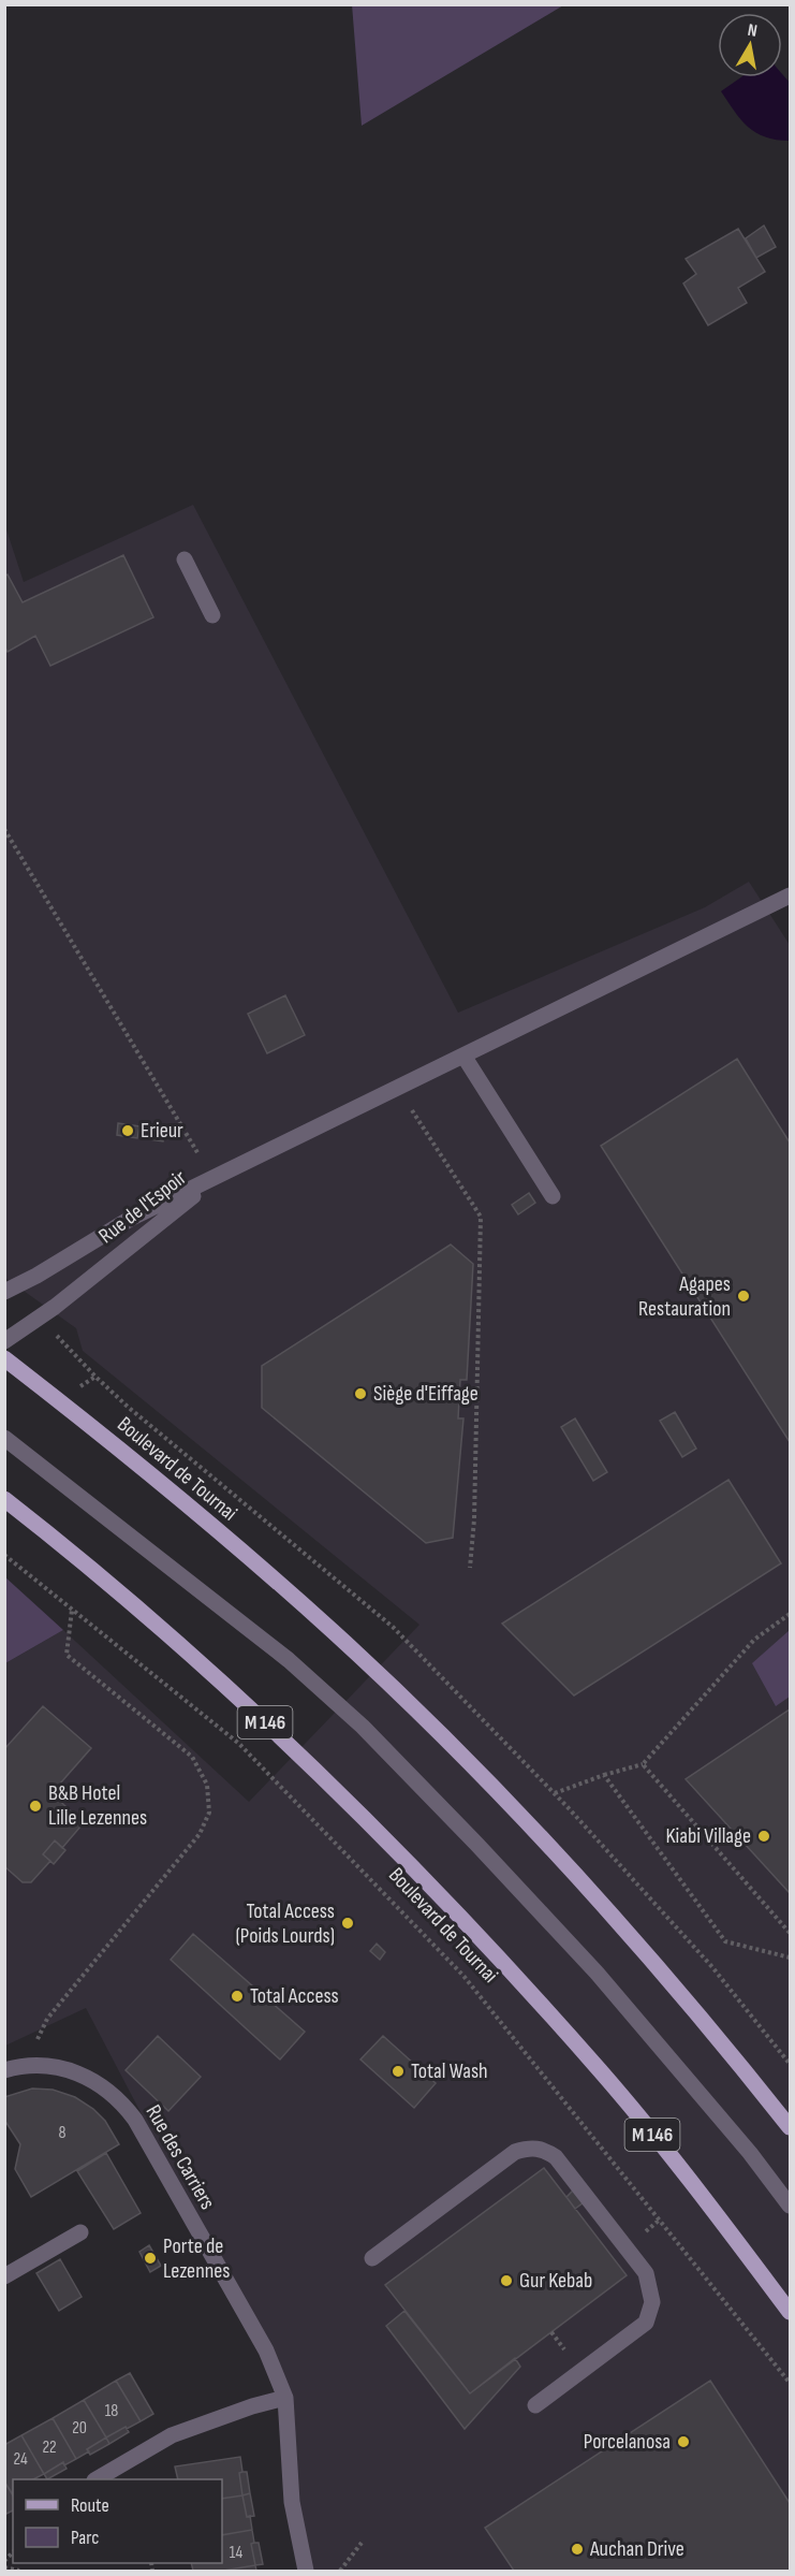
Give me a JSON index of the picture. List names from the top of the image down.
{
  "streets": {
    "main road": ["Boulevard de Tournai", "M 146"],
    "street": ["Rue de l'Espoir", "Rue des Carriers"]
  },
  "places": [
    "Erieur",
    "Agapes Restauration",
    "Siège d'Eiffage",
    "B&B Hotel Lille Lezennes",
    "Kiabi Village",
    "Total Access (Poids Lourds)",
    "Total Access",
    "Total Wash",
    "Porte de Lezennes",
    "Gur Kebab",
    "Porcelanosa",
    "Auchan Drive"
  ],
  "house_numbers": [
    "8",
    "18",
    "20",
    "22",
    "24",
    "14"
  ],
  "legend": ["Route", "Parc"],
  "north": "top"
}
